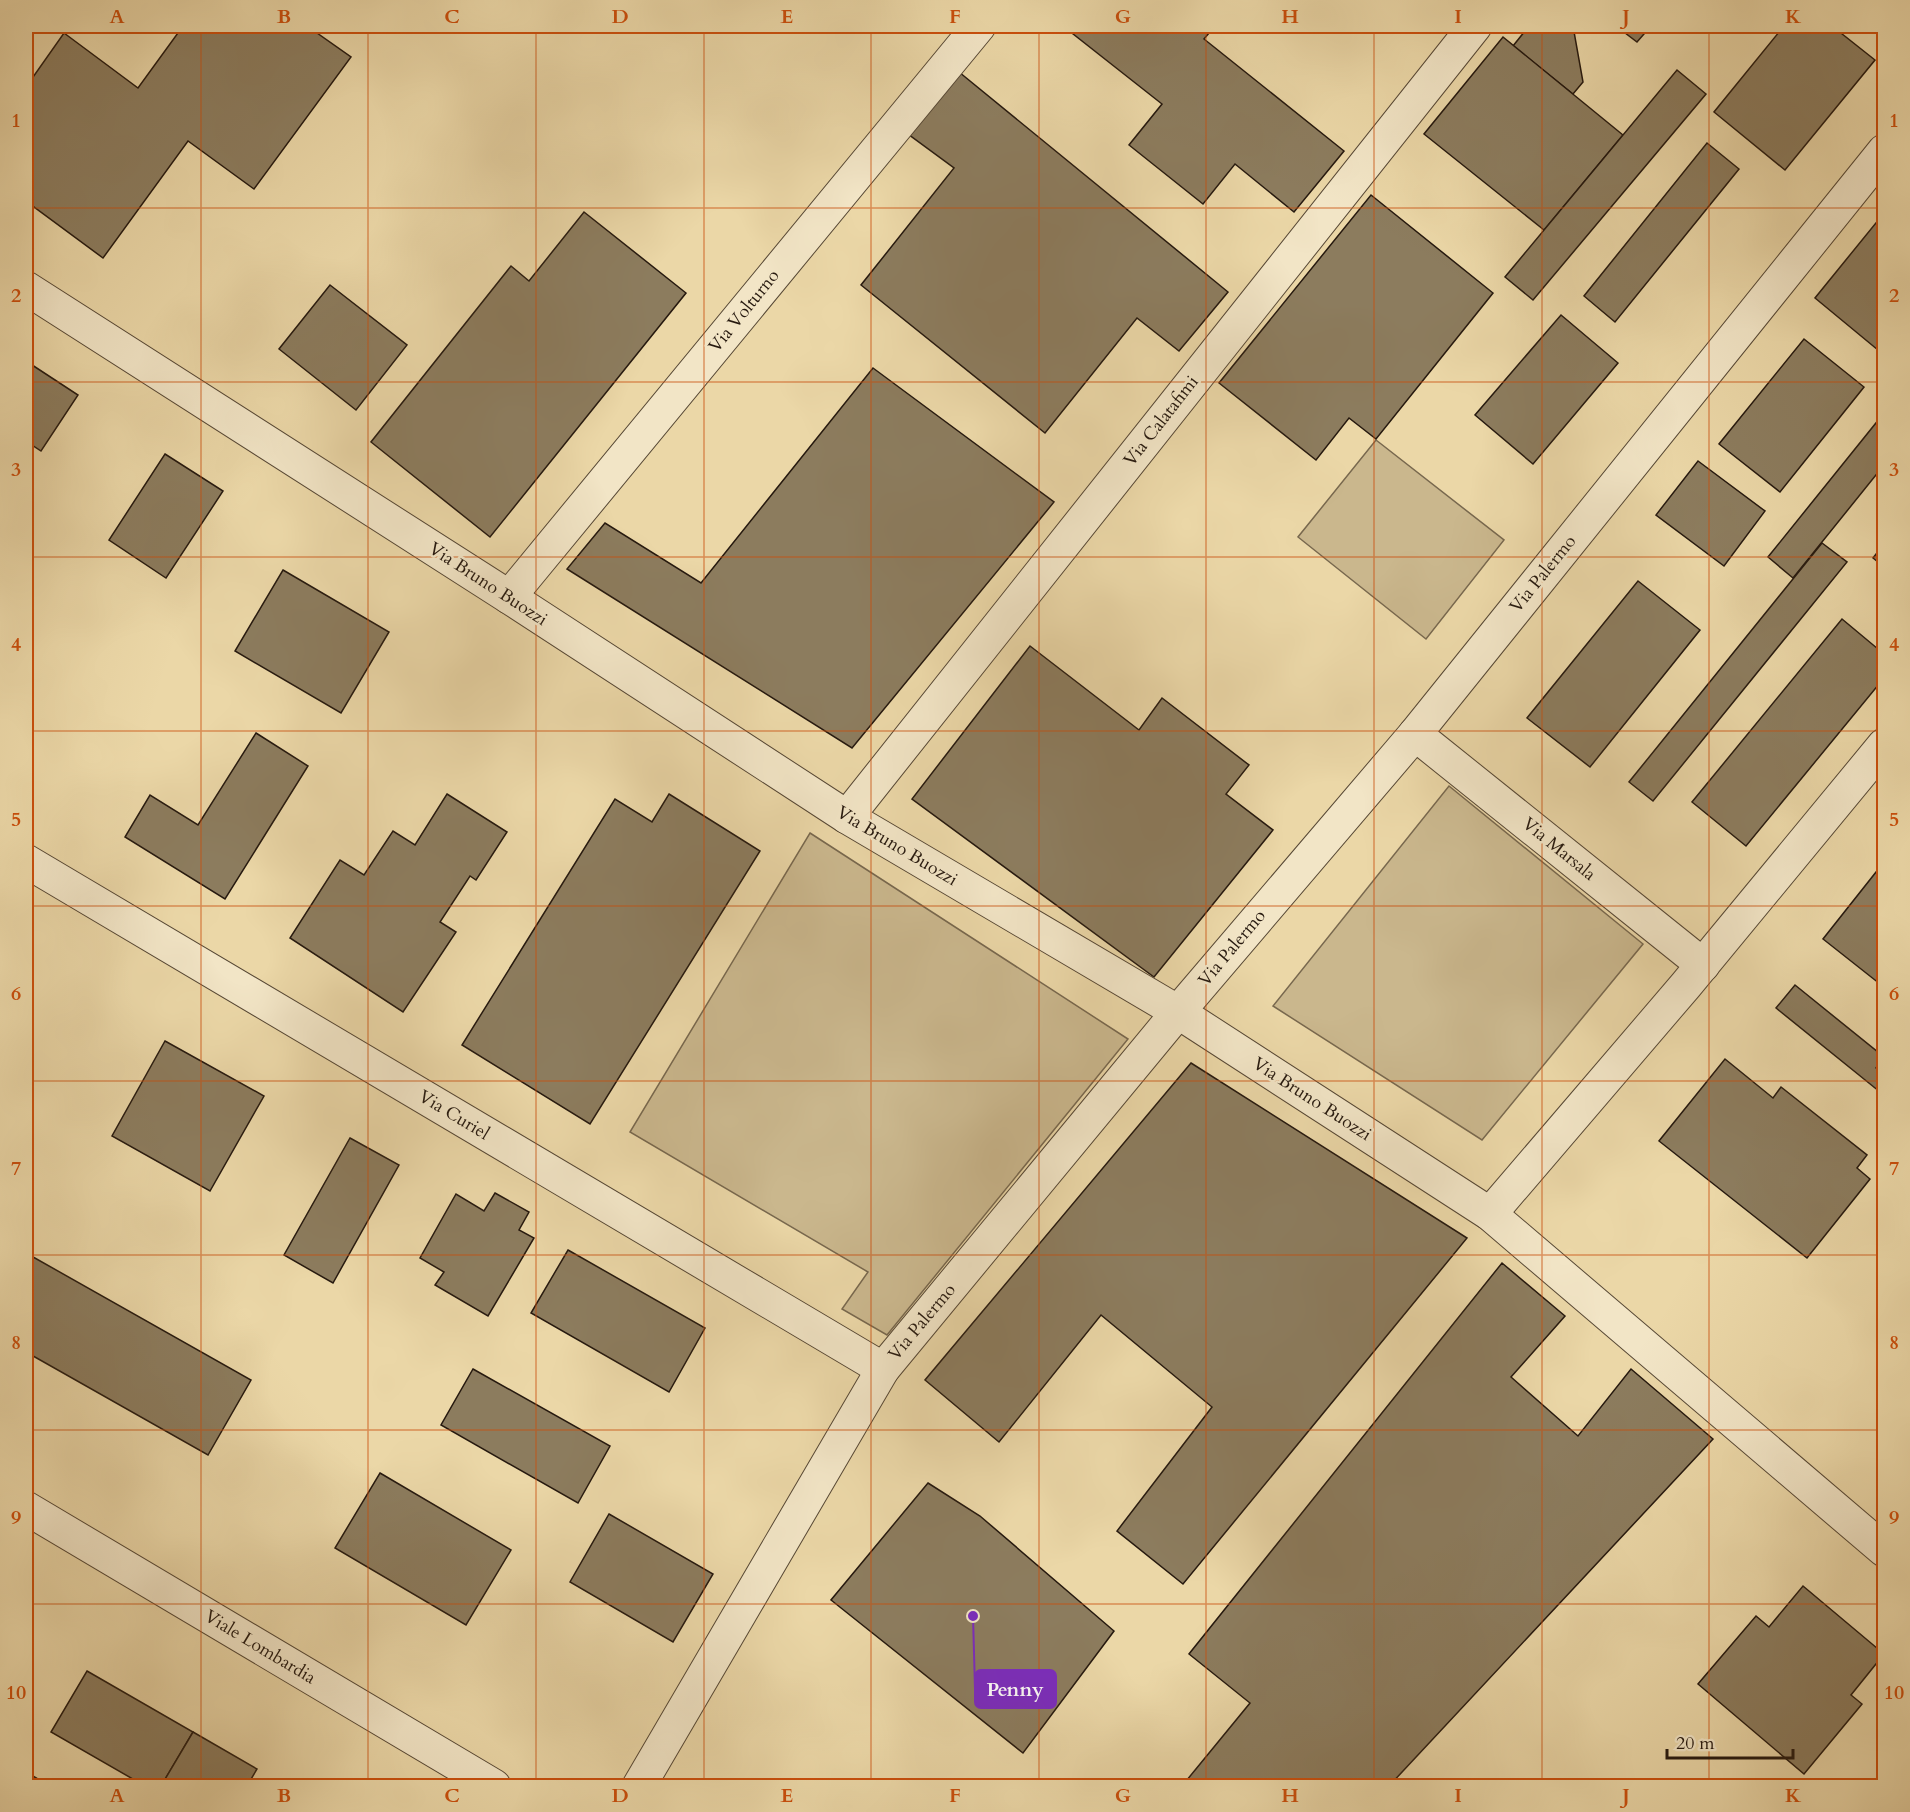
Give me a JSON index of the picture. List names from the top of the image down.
{
  "streets": {
    "street": [
      "Via Volturno",
      "Via Calatafimi",
      "Via Palermo",
      "Via Bruno Buozzi",
      "Via Marsala",
      "Via Curiel",
      "Viale Lombardia"
    ]
  },
  "crossings": [
    ["Via Volturno", "Via Bruno Buozzi"],
    ["Via Calatafimi", "Via Bruno Buozzi"],
    ["Via Palermo", "Via Bruno Buozzi"],
    ["Via Palermo", "Via Marsala"],
    ["Via Palermo", "Via Curiel"]
  ],
  "places": ["Penny"],
  "scale_bar": "20 m",
  "grid": {
    "columns": [
      "A",
      "B",
      "C",
      "D",
      "E",
      "F",
      "G",
      "H",
      "I",
      "J",
      "K"
    ],
    "rows": [
      "1",
      "2",
      "3",
      "4",
      "5",
      "6",
      "7",
      "8",
      "9",
      "10"
    ]
  }
}
